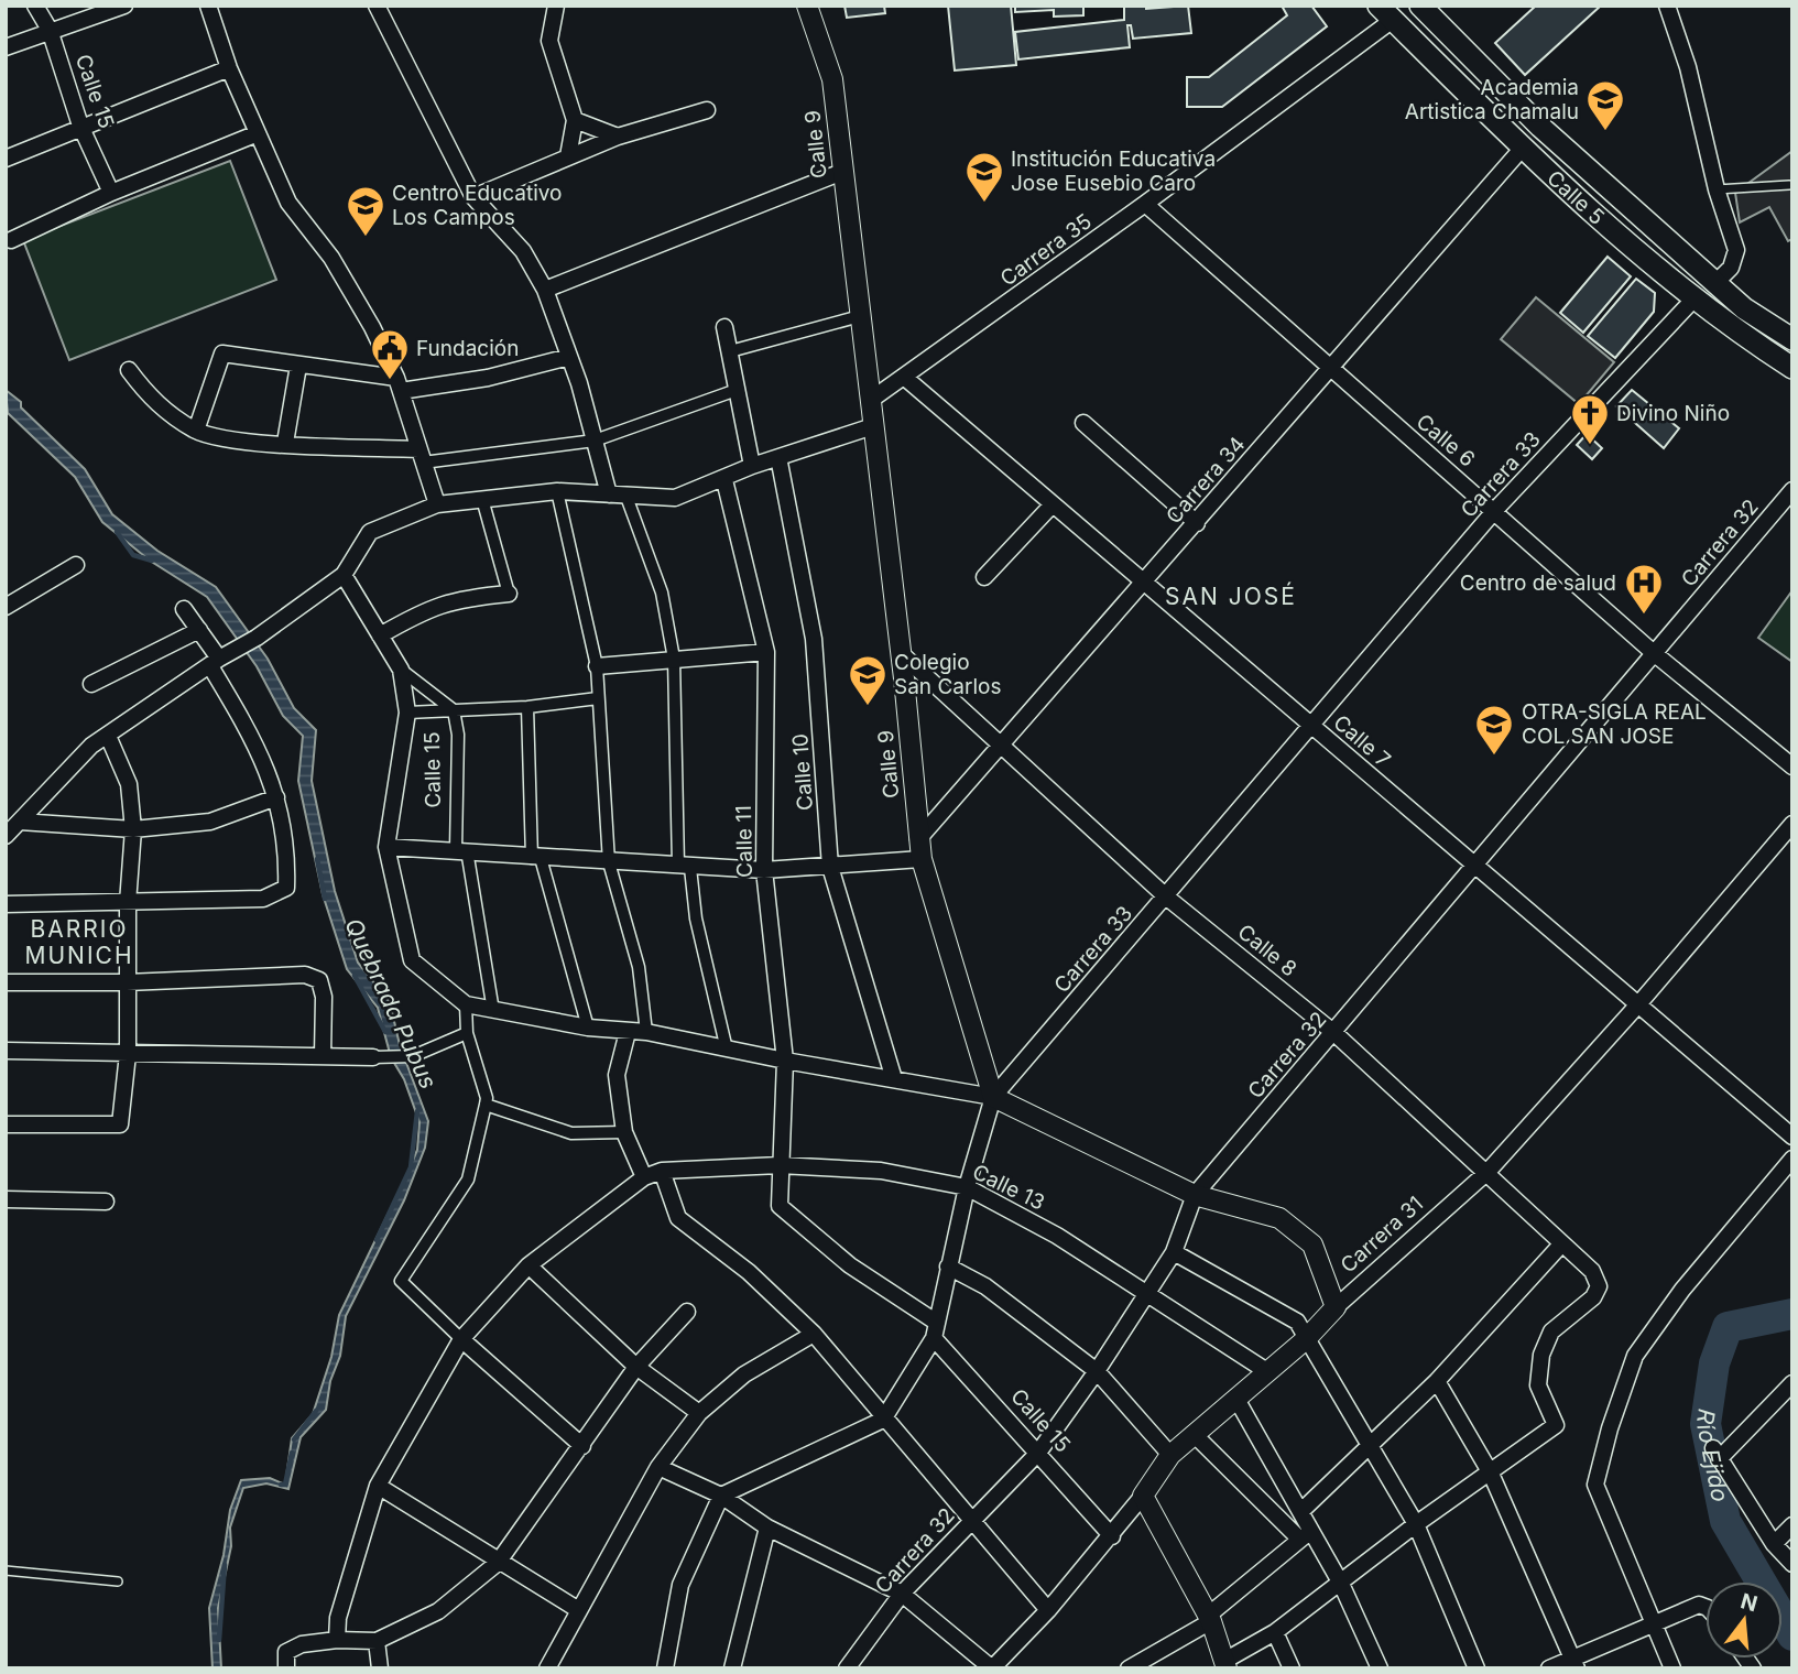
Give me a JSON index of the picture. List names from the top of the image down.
{
  "streets": {
    "main road": ["Calle 5"],
    "street": [
      "Calle 15",
      "Calle 9",
      "Carrera 35",
      "Calle 6",
      "Carrera 33",
      "Carrera 34",
      "Carrera 32",
      "Calle 7",
      "Calle 10",
      "Calle 11",
      "Calle 8",
      "Calle 13",
      "Carrera 31"
    ]
  },
  "crossings": [
    ["Calle 15", "Carrera 33"],
    ["Calle 15", "Carrera 32"],
    ["Calle 15", "Calle 11"],
    ["Calle 15", "Carrera 31"],
    ["Calle 9", "Carrera 35"],
    ["Calle 9", "Carrera 33"],
    ["Calle 9", "Carrera 34"],
    ["Calle 9", "Calle 8"],
    ["Calle 5", "Carrera 35"],
    ["Calle 5", "Carrera 33"],
    ["Calle 5", "Carrera 34"],
    ["Carrera 35", "Calle 6"],
    ["Carrera 35", "Calle 7"],
    ["Calle 6", "Carrera 33"],
    ["Calle 6", "Carrera 34"],
    ["Calle 6", "Carrera 32"],
    ["Carrera 33", "Calle 7"],
    ["Carrera 33", "Calle 8"],
    ["Carrera 33", "Calle 13"],
    ["Carrera 34", "Calle 7"],
    ["Carrera 34", "Calle 8"],
    ["Carrera 32", "Calle 7"],
    ["Carrera 32", "Calle 8"],
    ["Carrera 32", "Calle 13"],
    ["Calle 7", "Carrera 31"],
    ["Calle 11", "Calle 13"],
    ["Calle 8", "Carrera 31"],
    ["Calle 13", "Carrera 31"]
  ],
  "districts": ["SAN JOSÉ", "BARRIO MUNICH"],
  "water": ["Quebrada Pubus", "Río Ejido"],
  "places": {
    "school or university": [
      "Academia Artistica Chamalu",
      "Institución Educativa Jose Eusebio Caro",
      "Centro Educativo Los Campos",
      "Colegio San Carlos",
      "OTRA-SIGLA REAL COL SAN JOSE"
    ],
    "public building": ["Fundación"],
    "church": ["Divino Niño"],
    "hospital": ["Centro de salud"]
  },
  "north": "top"
}
